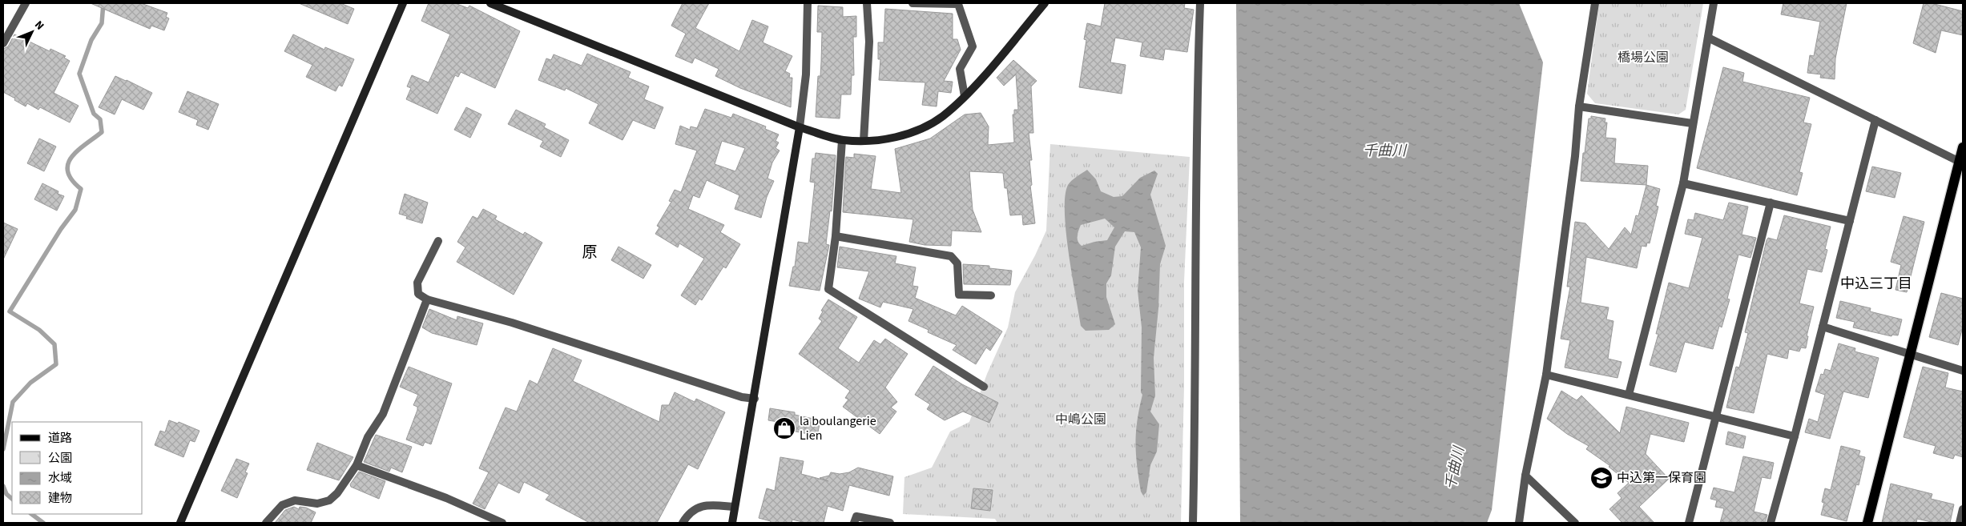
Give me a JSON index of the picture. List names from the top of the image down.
{
  "districts": ["原", "中込三丁目"],
  "water": ["千曲川"],
  "parks": ["橋場公園", "中嶋公園"],
  "places": {
    "shop": ["la boulangerie Lien"],
    "school or university": ["中込第一保育園"]
  },
  "legend": [
    "道路",
    "公園",
    "水域",
    "建物"
  ],
  "north": "top right"
}
